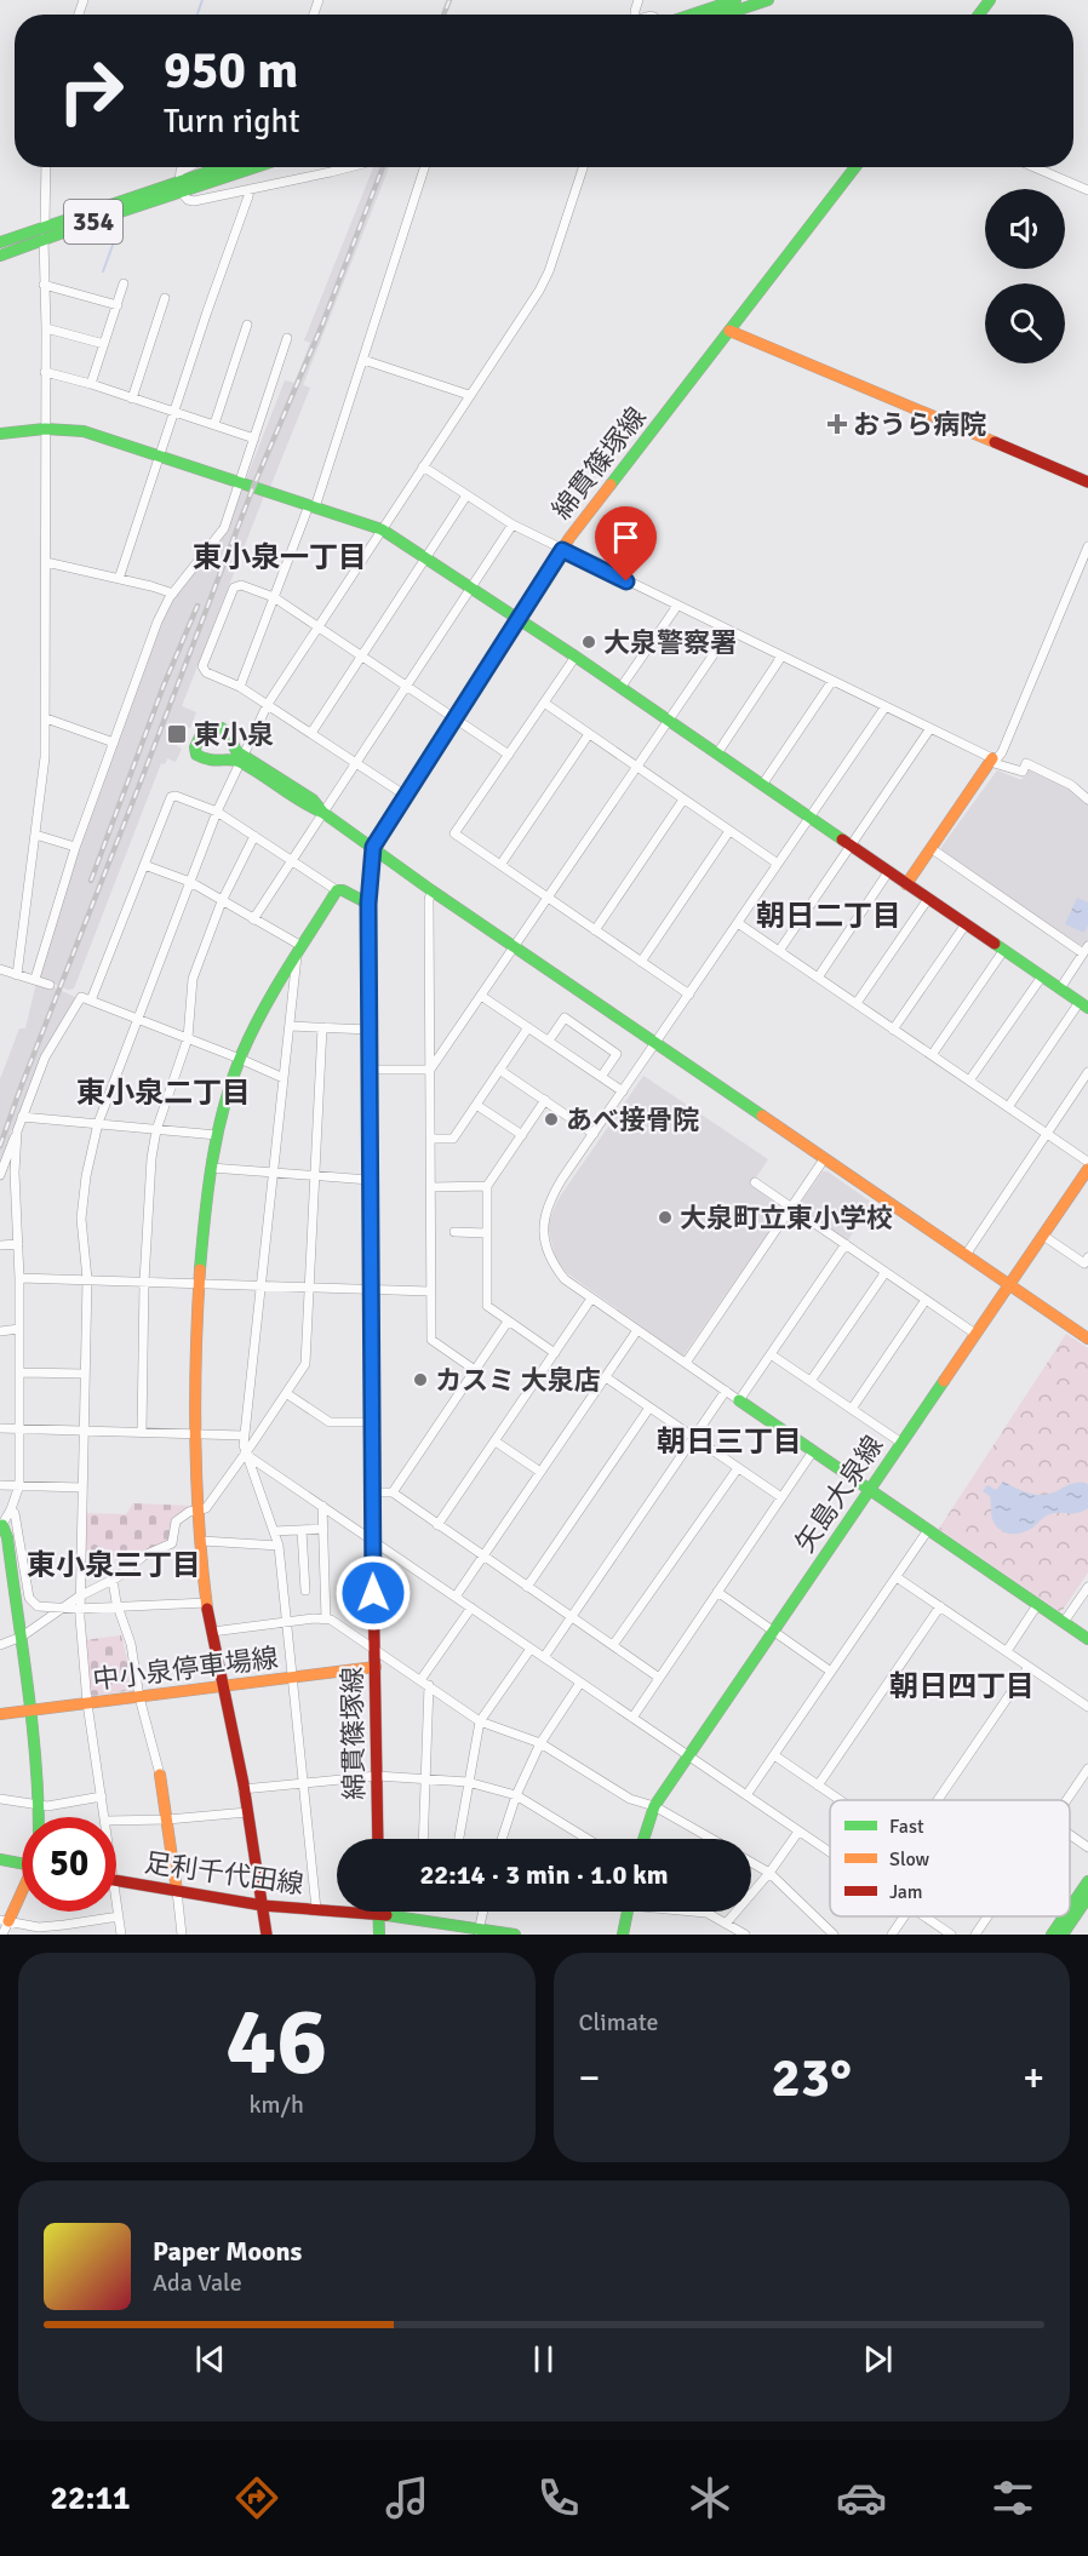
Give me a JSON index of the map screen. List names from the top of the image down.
{
  "streets": {
    "main road": [
      "354",
      "綿貫篠塚線",
      "矢島大泉線",
      "中小泉停車場線",
      "足利千代田線"
    ]
  },
  "crossings": [
    ["綿貫篠塚線", "中小泉停車場線"]
  ],
  "districts": [
    "東小泉一丁目",
    "朝日二丁目",
    "東小泉二丁目",
    "朝日三丁目",
    "東小泉三丁目",
    "朝日四丁目"
  ],
  "places": {
    "health": ["おうら病院"],
    "other": [
      "大泉警察署",
      "あべ接骨院",
      "大泉町立東小学校",
      "カスミ 大泉店"
    ],
    "transit": ["東小泉"]
  },
  "legend": ["Fast", "Slow", "Jam"],
  "page": {
    "turn": ["950 m", "Turn right"],
    "limit": "50",
    "trip": "22:14 · 3 min · 1.0 km",
    "tile": [
      ["46", "km/h"],
      "Climate"
    ],
    "heat": ["−", "23°", "+"],
    "song": ["Paper Moons", "Ada Vale"],
    "tabs": "22:11"
  }
}
